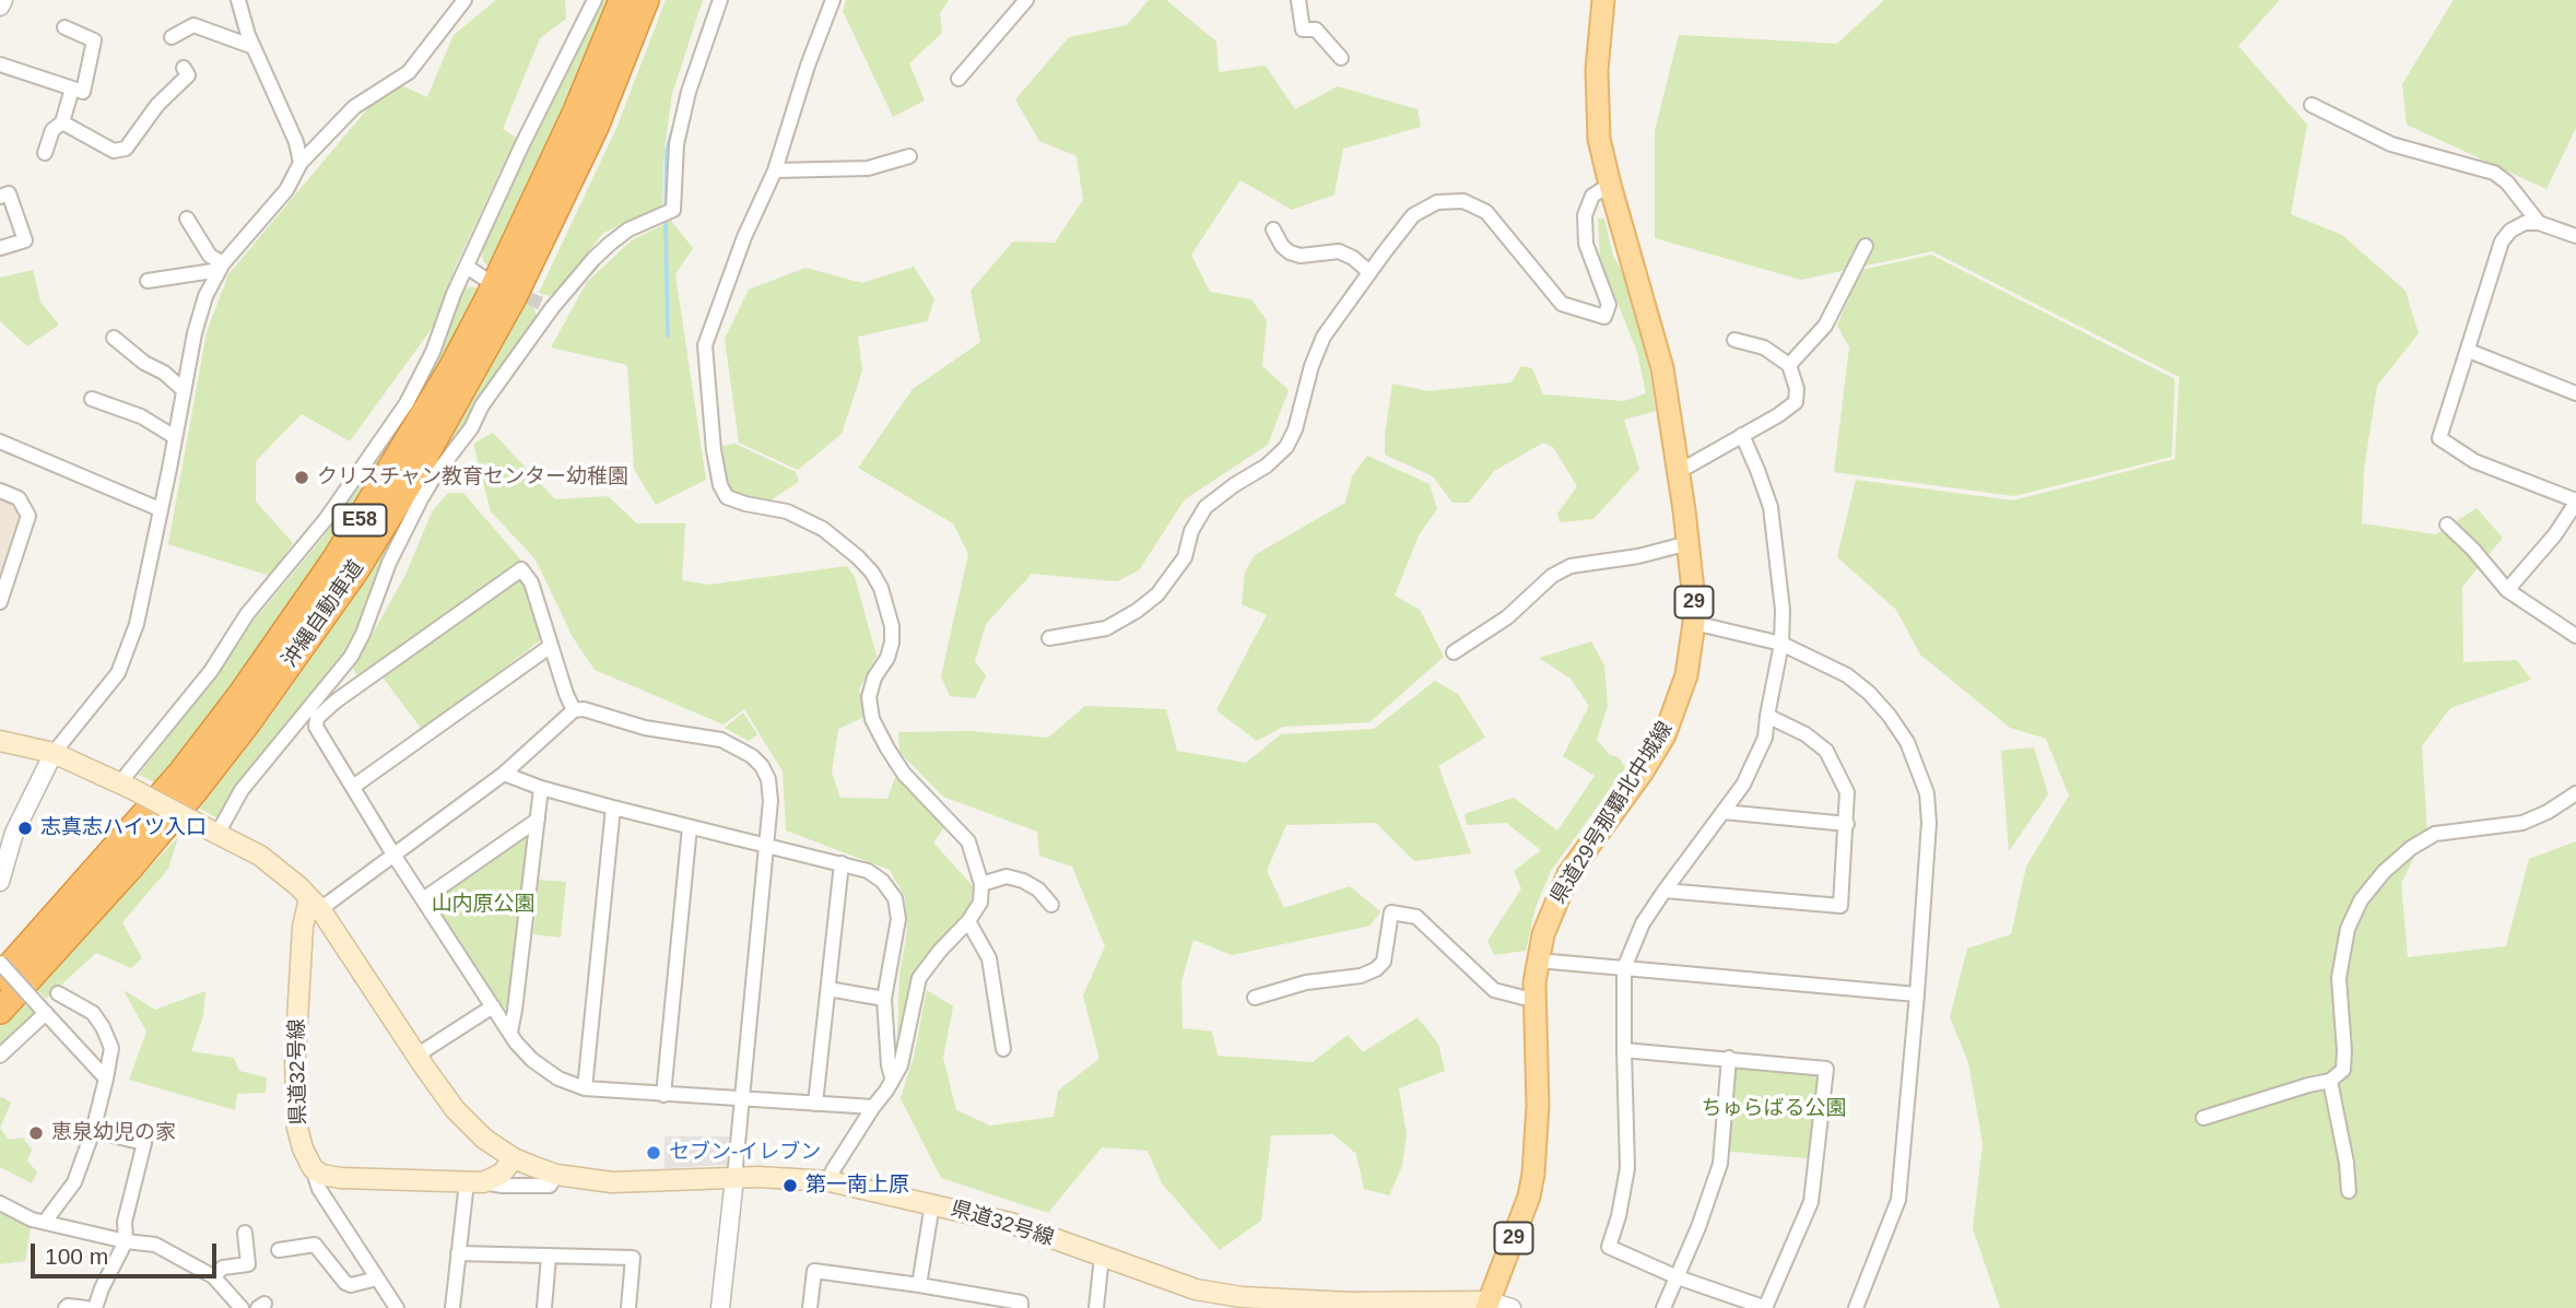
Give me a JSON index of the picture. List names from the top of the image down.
{
  "streets": {
    "highway": ["E58", "沖縄自動車道"],
    "main road": ["29", "県道29号那覇北中城線", "県道32号線"]
  },
  "crossings": [
    ["県道29号那覇北中城線", "県道32号線"]
  ],
  "parks": ["山内原公園", "ちゅらばる公園"],
  "places": [
    "クリスチャン教育センター幼稚園",
    "志真志ハイツ入口",
    "恵泉幼児の家",
    "セブン-イレブン",
    "第一南上原"
  ],
  "scale_bar": "100 m"
}
